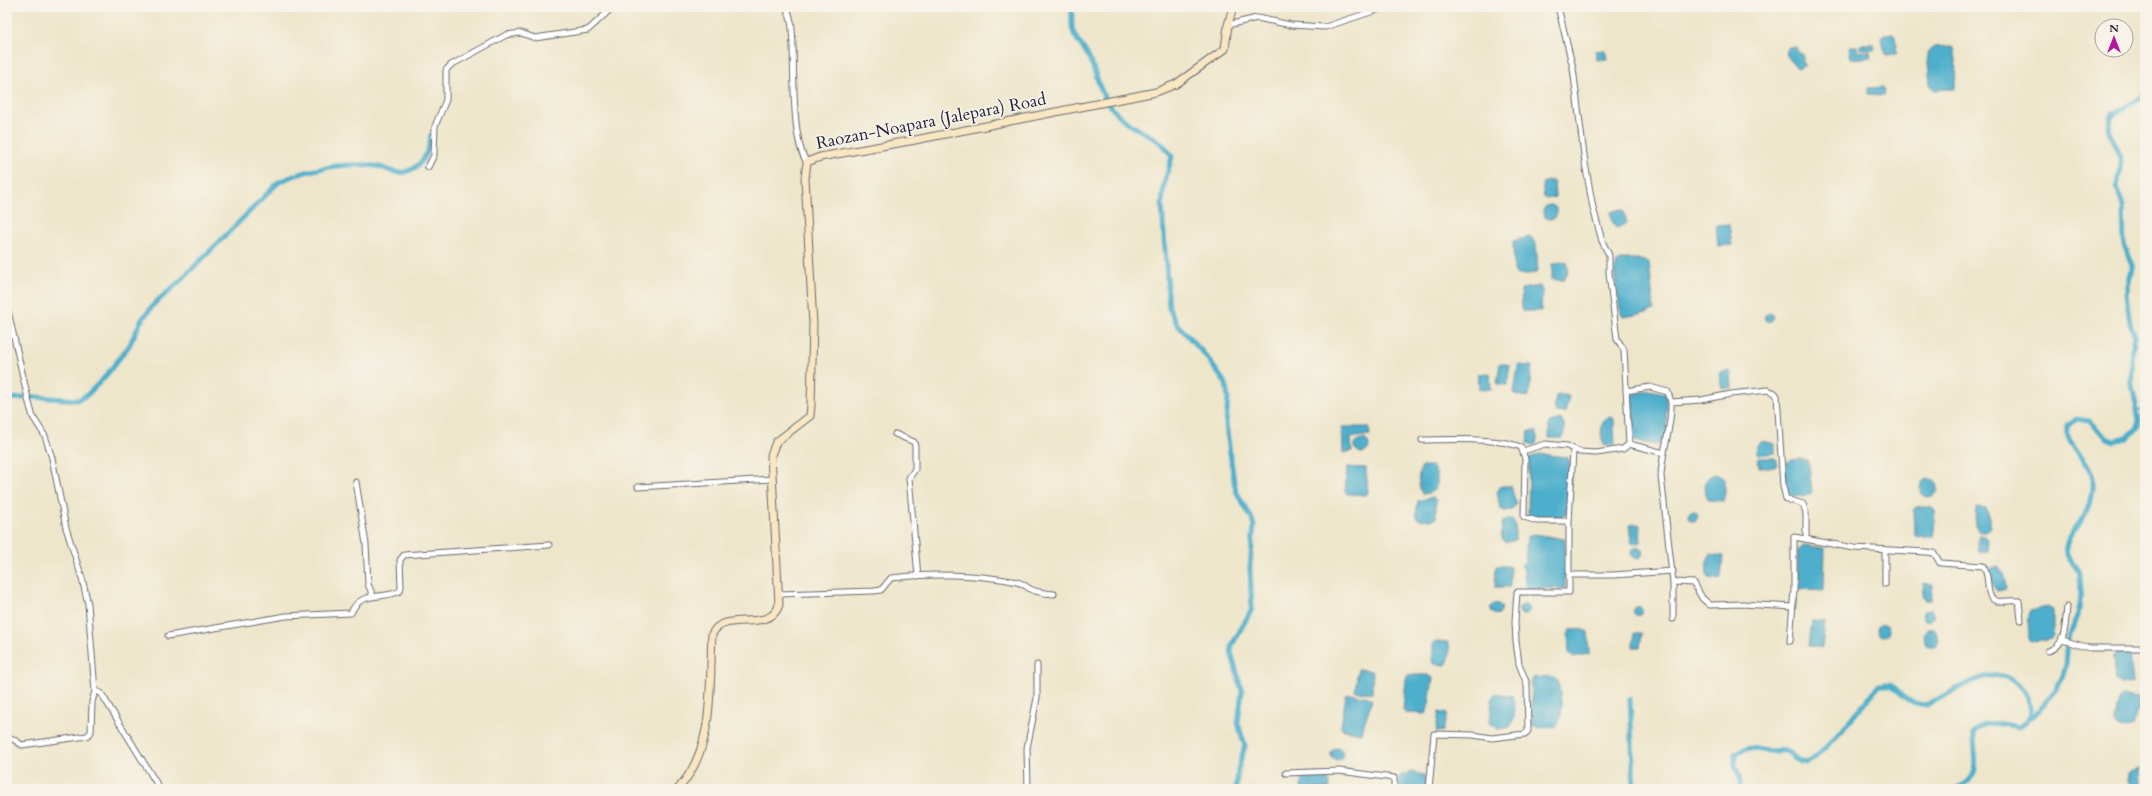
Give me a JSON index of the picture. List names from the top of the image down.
{
  "streets": {
    "main road": ["Raozan-Noapara (Jalepara) Road"]
  },
  "north": "top"
}
